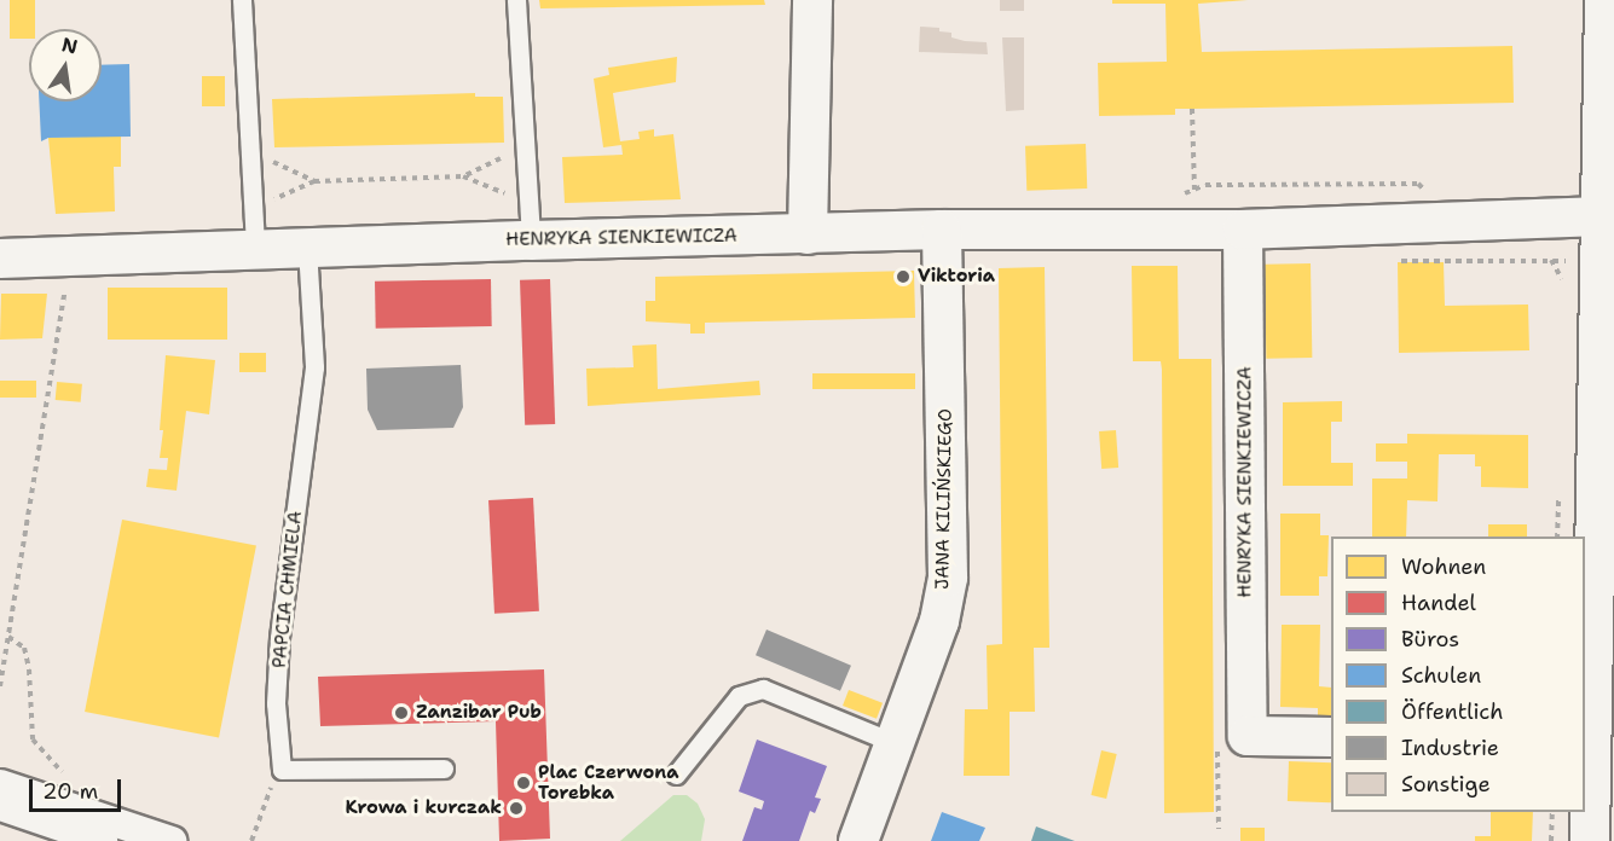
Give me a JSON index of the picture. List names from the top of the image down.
{
  "streets": {
    "street": ["HENRYKA SIENKIEWICZA", "JANA KILIŃSKIEGO"],
    "lane": ["PAPCIA CHMIELA"]
  },
  "crossings": [
    ["HENRYKA SIENKIEWICZA", "JANA KILIŃSKIEGO"],
    ["HENRYKA SIENKIEWICZA", "PAPCIA CHMIELA"]
  ],
  "places": [
    "Viktoria",
    "Zanzibar Pub",
    "Plac Czerwona Torebka",
    "Krowa i kurczak"
  ],
  "legend": [
    "Wohnen",
    "Handel",
    "Büros",
    "Schulen",
    "Öffentlich",
    "Industrie",
    "Sonstige"
  ],
  "scale_bar": "20 m",
  "north": "top"
}
